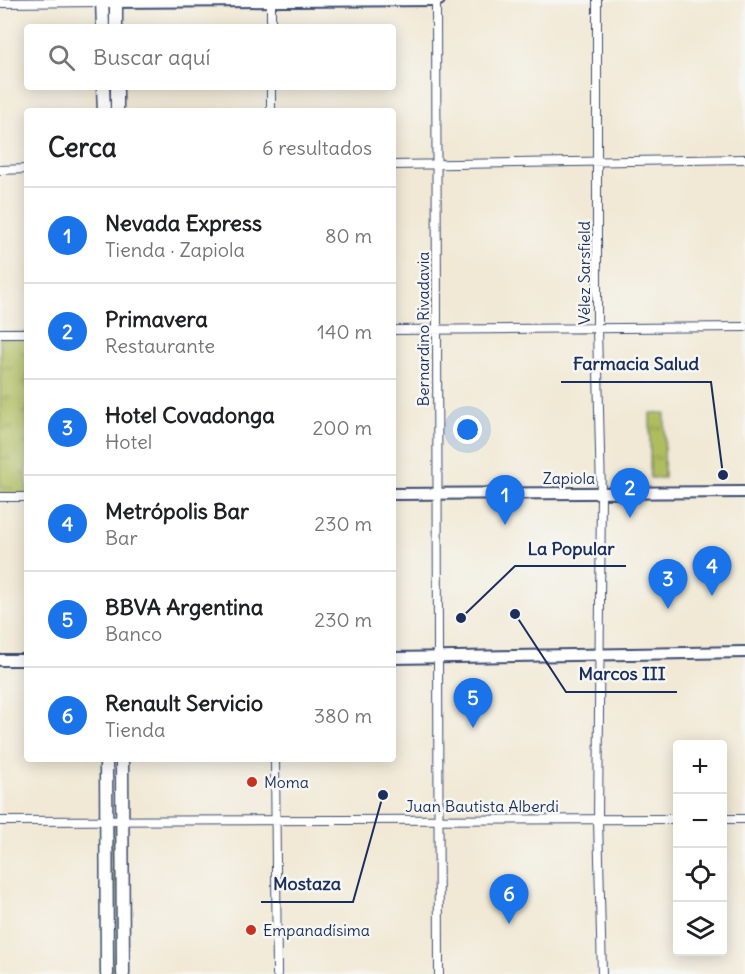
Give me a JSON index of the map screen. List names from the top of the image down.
{
  "streets": {
    "main road": ["Zapiola"],
    "street": ["Vélez Sarsfield", "Bernardino Rivadavia", "Juan Bautista Alberdi"]
  },
  "crossings": [
    ["Vélez Sarsfield", "Zapiola"],
    ["Vélez Sarsfield", "Juan Bautista Alberdi"],
    ["Bernardino Rivadavia", "Zapiola"],
    ["Bernardino Rivadavia", "Juan Bautista Alberdi"]
  ],
  "places": [
    "Farmacia Salud",
    "Marcos III",
    "La Popular",
    "Moma",
    "Mostaza",
    "Empanadísima"
  ],
  "page": {
    "search": "Buscar aquí",
    "heading": ["Cerca", "6 resultados"],
    "list": [
      {
        "mark": "1",
        "name": "Nevada Express",
        "note": "Tienda · Zapiola",
        "value": "80 m"
      },
      {
        "mark": "2",
        "name": "Primavera",
        "note": "Restaurante",
        "value": "140 m"
      },
      {
        "mark": "3",
        "name": "Hotel Covadonga",
        "note": "Hotel",
        "value": "200 m"
      },
      {
        "mark": "4",
        "name": "Metrópolis Bar",
        "note": "Bar",
        "value": "230 m"
      },
      {
        "mark": "5",
        "name": "BBVA Argentina",
        "note": "Banco",
        "value": "230 m"
      },
      {
        "mark": "6",
        "name": "Renault Servicio",
        "note": "Tienda",
        "value": "380 m"
      }
    ],
    "pins": [
      "2",
      "1",
      "4",
      "3",
      "5",
      "6"
    ],
    "map_buttons": ["+", "−"]
  }
}
